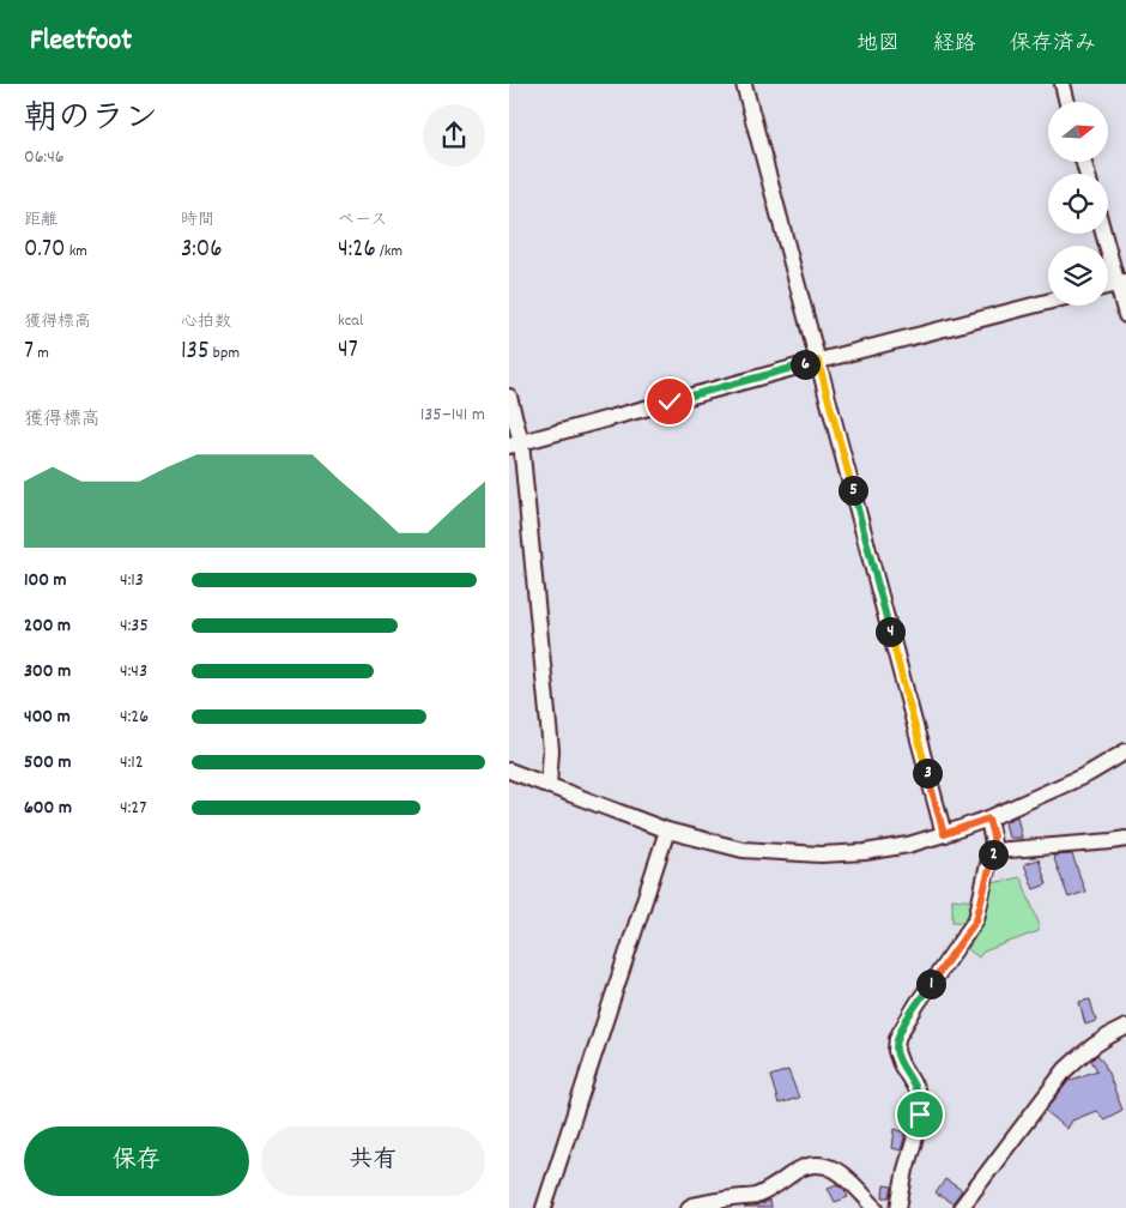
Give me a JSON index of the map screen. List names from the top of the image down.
{
  "north": "right",
  "page": {
    "header": "Fleetfoot",
    "nav": ["地図", "経路", "保存済み"],
    "heading": ["朝のラン", "06:46"],
    "stats": [
      ["距離", "0.70 km"],
      ["時間", "3:06"],
      ["ペース", "4:26 /km"],
      ["獲得標高", "7 m"],
      ["心拍数", "135 bpm"],
      ["kcal", "47"]
    ],
    "pins": [
      "6",
      "5",
      "4",
      "3",
      "2",
      "1"
    ],
    "chart": ["獲得標高", "135–141 m"],
    "list": [
      {
        "name": "100 m",
        "note": "4:13"
      },
      {
        "name": "200 m",
        "note": "4:35"
      },
      {
        "name": "300 m",
        "note": "4:43"
      },
      {
        "name": "400 m",
        "note": "4:26"
      },
      {
        "name": "500 m",
        "note": "4:12"
      },
      {
        "name": "600 m",
        "note": "4:27"
      }
    ],
    "buttons": ["保存", "共有"]
  }
}
